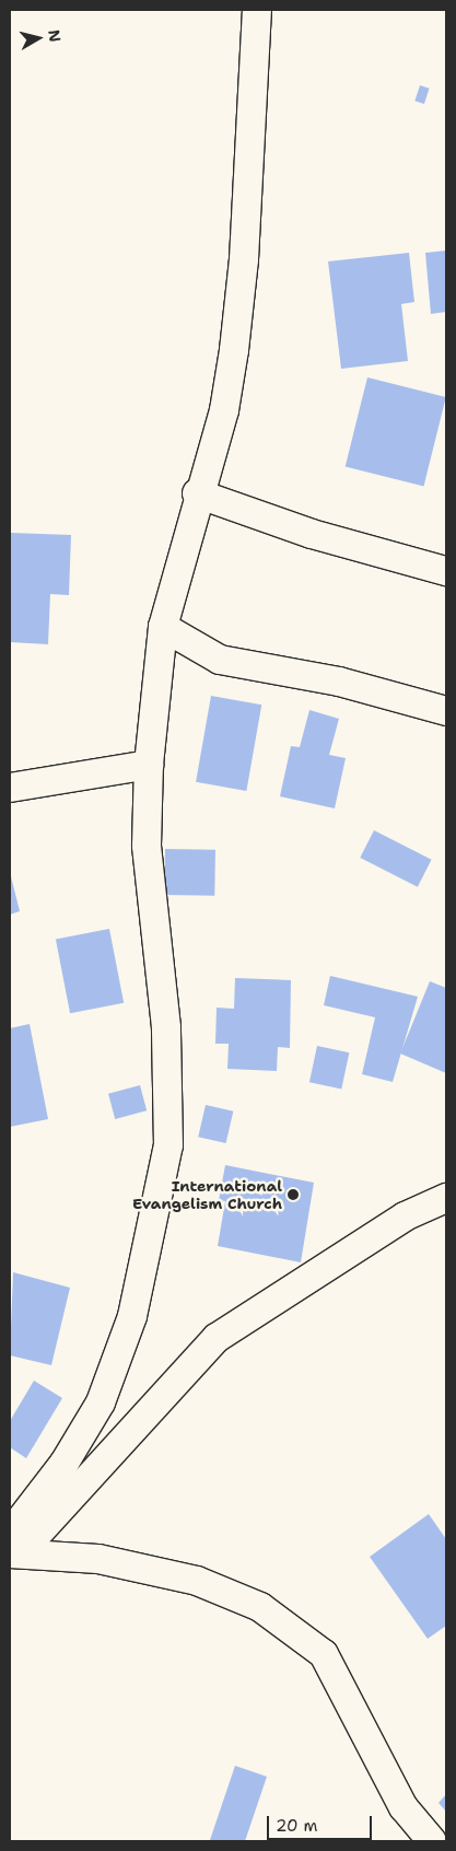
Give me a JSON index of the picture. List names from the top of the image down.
{
  "places": ["International Evangelism Church"],
  "scale_bar": "20 m",
  "north": "right"
}
